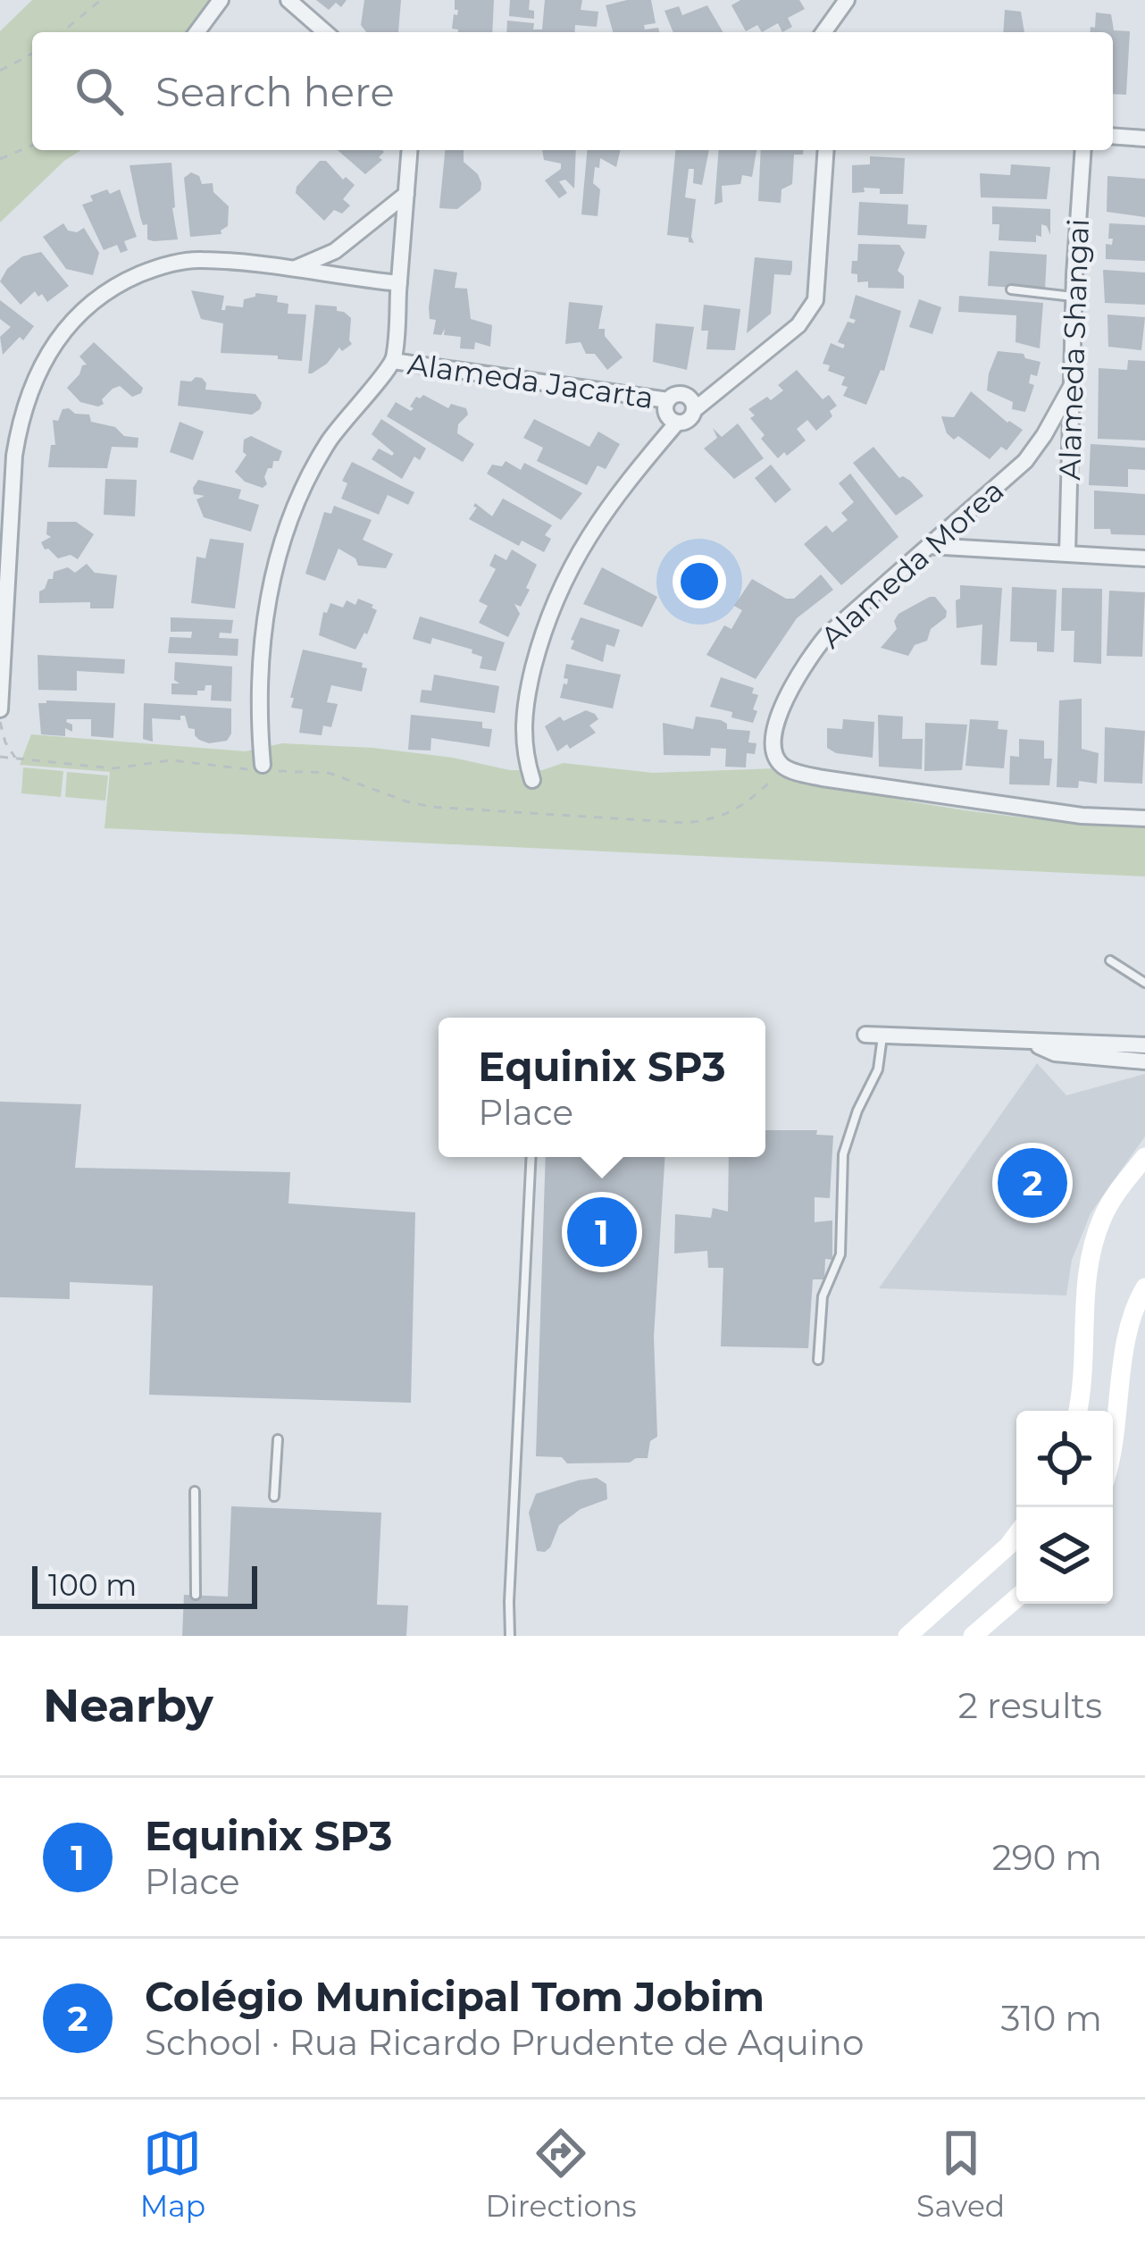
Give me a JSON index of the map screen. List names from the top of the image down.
{
  "streets": {
    "street": ["Alameda Shangai", "Alameda Jacarta", "Alameda Morea"]
  },
  "crossings": [
    ["Alameda Shangai", "Alameda Morea"]
  ],
  "scale_bar": "100 m",
  "page": {
    "search": "Search here",
    "popup": ["Equinix SP3", "Place"],
    "pins": ["2", "1"],
    "scale": "100 m",
    "heading": ["Nearby", "2 results"],
    "list": [
      {
        "mark": "1",
        "name": "Equinix SP3",
        "note": "Place",
        "value": "290 m"
      },
      {
        "mark": "2",
        "name": "Colégio Municipal Tom Jobim",
        "note": "School · Rua Ricardo Prudente de Aquino",
        "value": "310 m"
      }
    ],
    "nav": ["Map", "Directions", "Saved"]
  }
}
